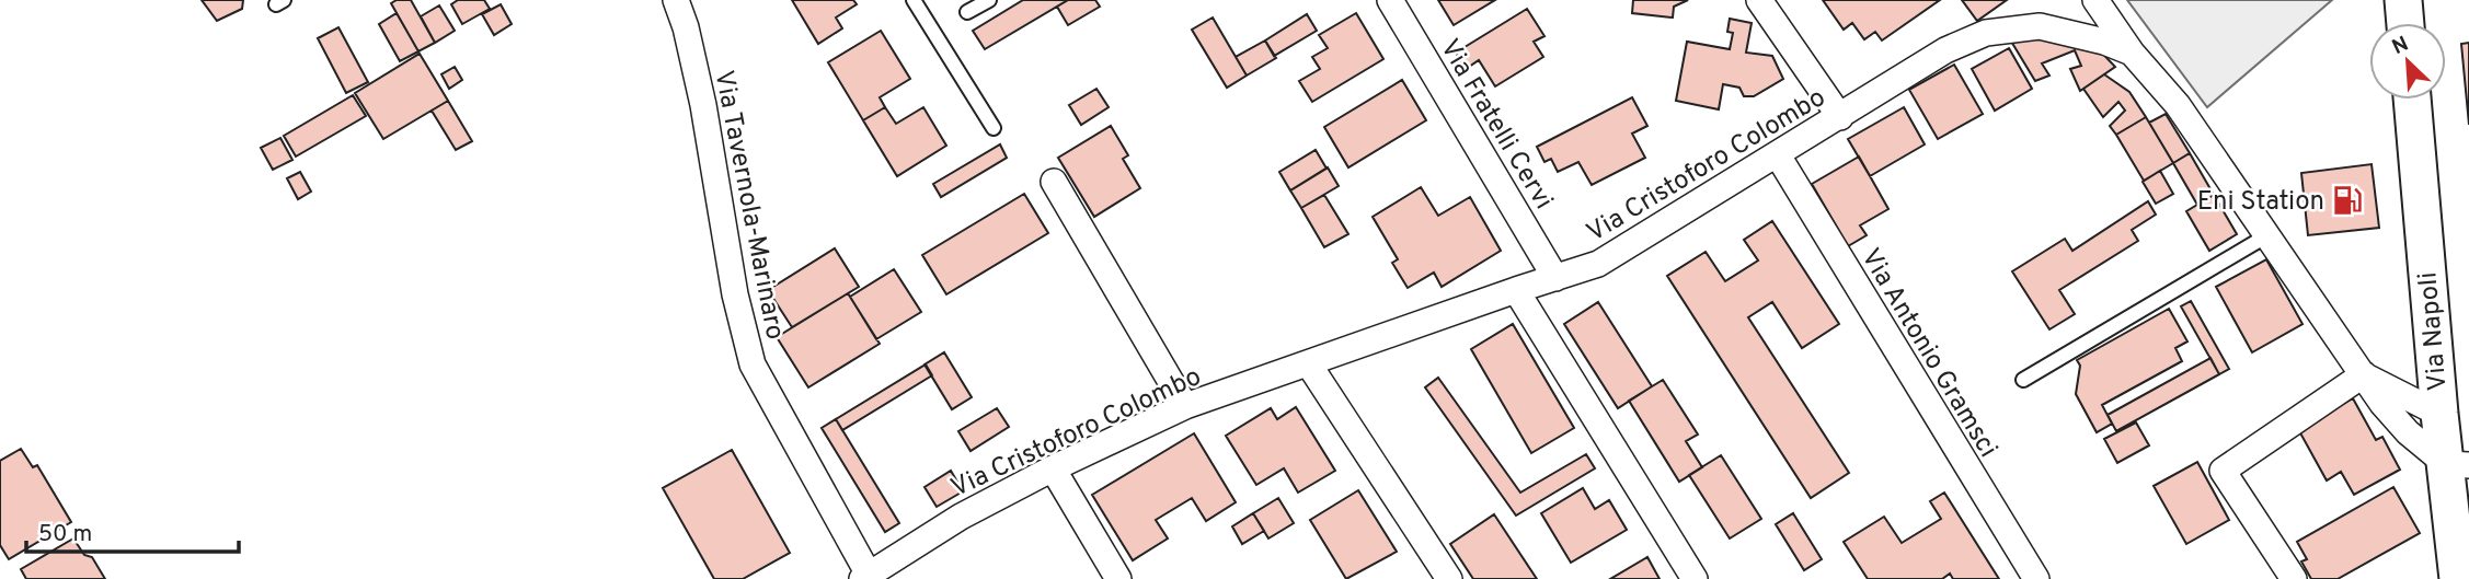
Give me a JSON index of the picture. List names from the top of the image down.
{
  "streets": {
    "main road": ["Via Napoli"],
    "street": [
      "Via Fratelli Cervi",
      "Via Cristoforo Colombo",
      "Via Tavernola-Marinaro",
      "Via Antonio Gramsci"
    ]
  },
  "crossings": [
    ["Via Fratelli Cervi", "Via Cristoforo Colombo"],
    ["Via Cristoforo Colombo", "Via Tavernola-Marinaro"],
    ["Via Cristoforo Colombo", "Via Napoli"],
    ["Via Cristoforo Colombo", "Via Antonio Gramsci"]
  ],
  "places": {
    "fuel station": ["Eni Station"]
  },
  "scale_bar": "50 m",
  "north": "top left"
}
